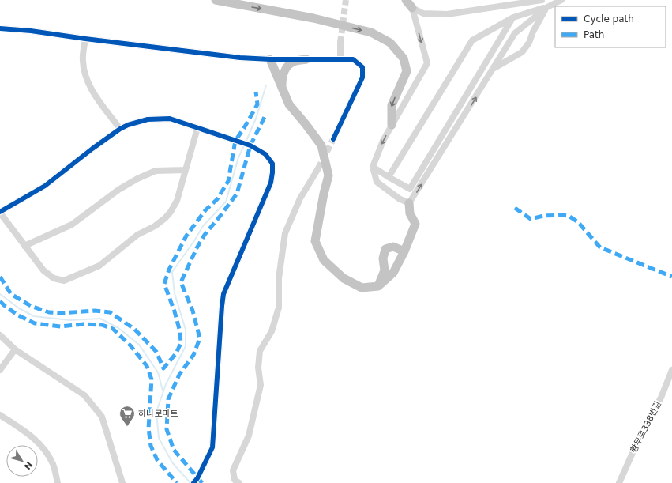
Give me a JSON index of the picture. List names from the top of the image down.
{
  "streets": {
    "street": ["황무로338번길"]
  },
  "places": {
    "supermarket": ["하나로마트"]
  },
  "legend": ["Cycle path", "Path"],
  "north": "bottom right"
}
